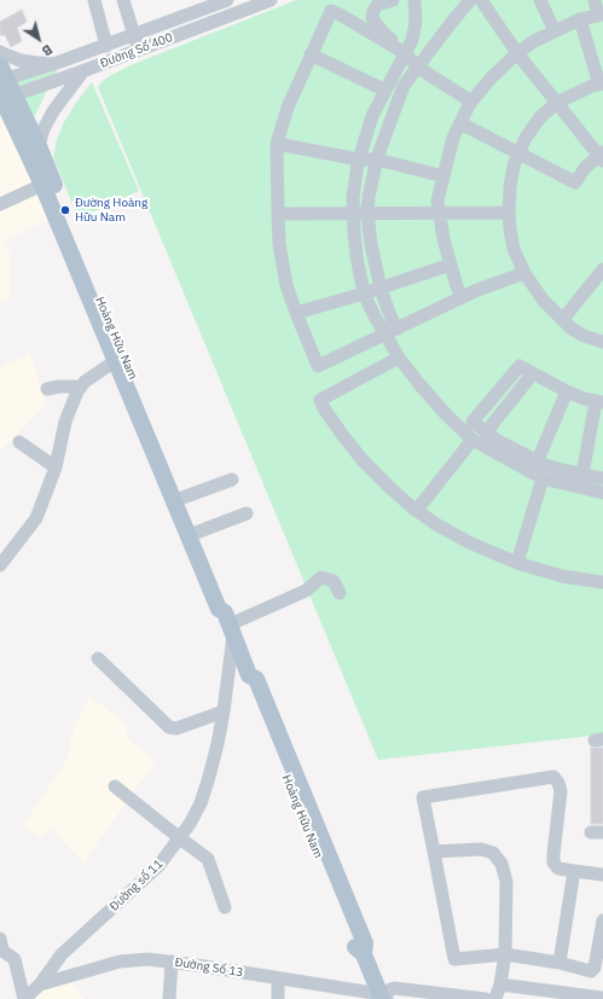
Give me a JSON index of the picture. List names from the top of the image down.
{
  "streets": {
    "main road": ["Hoàng Hữu Nam"],
    "street": ["Đường Số 400", "Đường số 11", "Đường Số 13"]
  },
  "crossings": [
    ["Đường Số 400", "Hoàng Hữu Nam"],
    ["Hoàng Hữu Nam", "Đường số 11"],
    ["Hoàng Hữu Nam", "Đường Số 13"],
    ["Đường số 11", "Đường Số 13"]
  ],
  "places": ["Đường Hoàng Hữu Nam"],
  "north": "bottom right"
}
